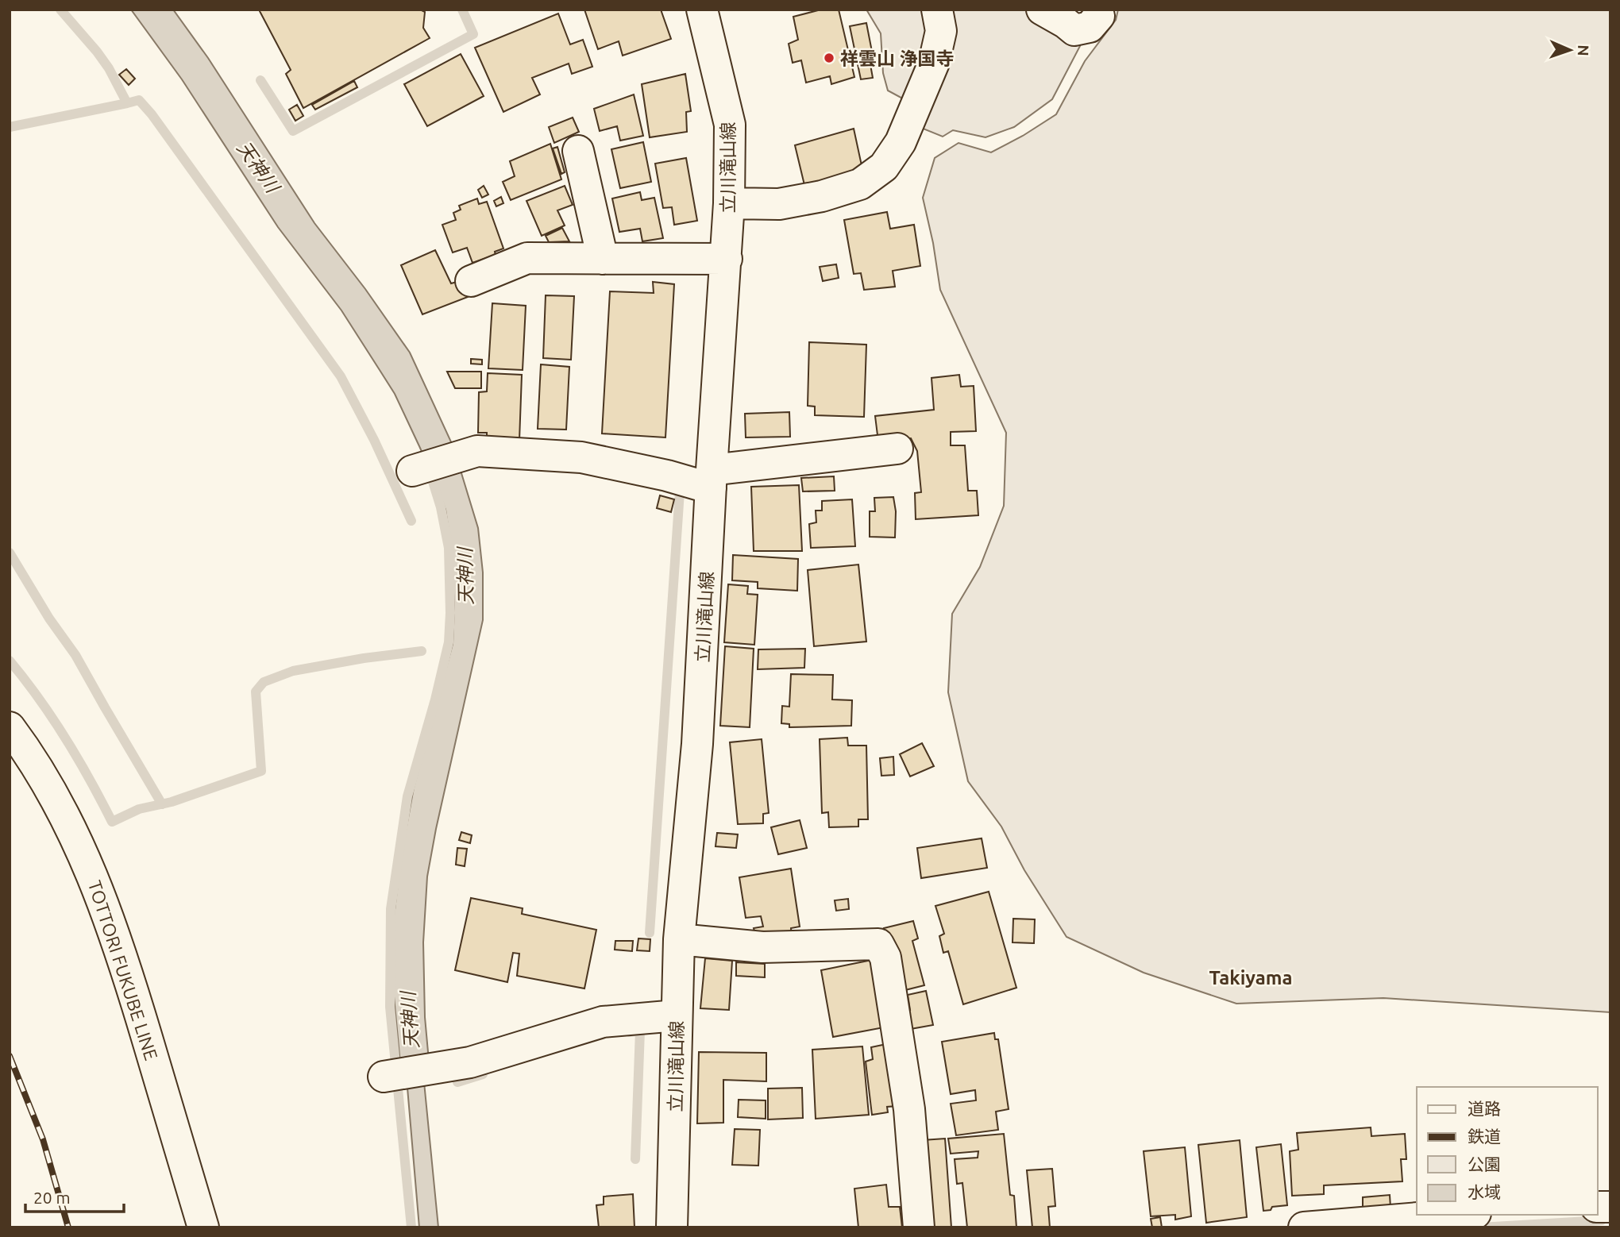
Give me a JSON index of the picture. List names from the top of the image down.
{
  "streets": {
    "street": ["立川滝山線", "TOTTORI FUKUBE LINE"]
  },
  "districts": ["Takiyama"],
  "water": ["天神川"],
  "places": ["祥雲山 浄国寺"],
  "legend": [
    "道路",
    "鉄道",
    "公園",
    "水域"
  ],
  "scale_bar": "20 m",
  "north": "right"
}
